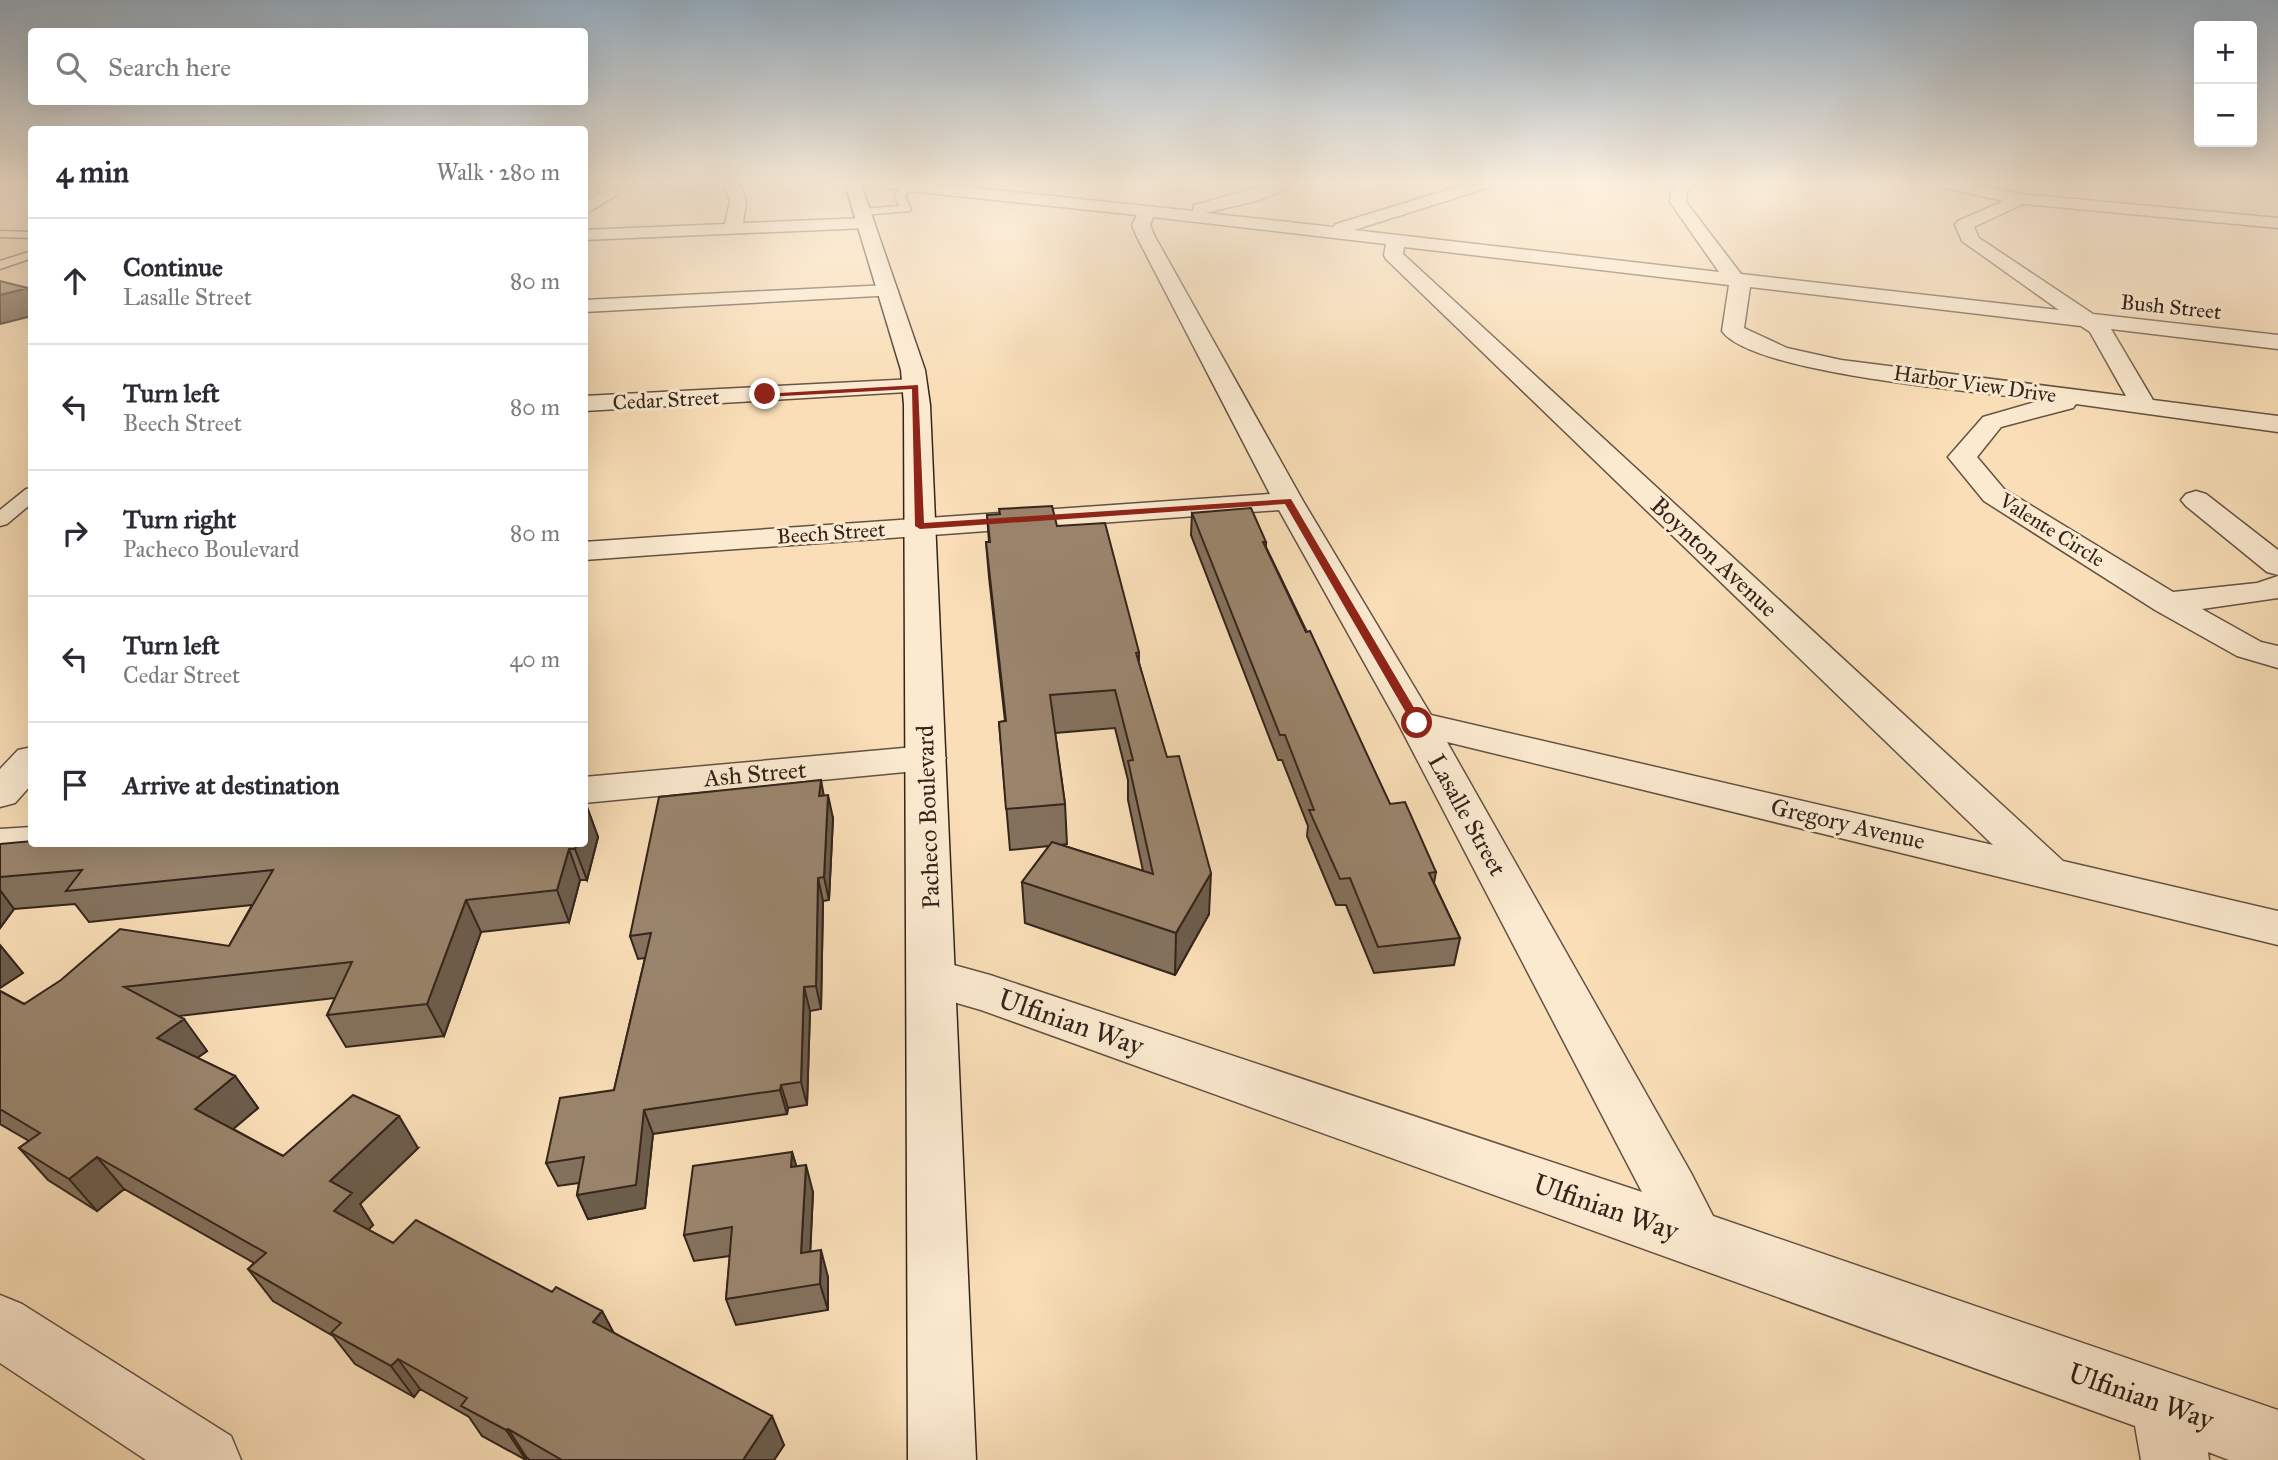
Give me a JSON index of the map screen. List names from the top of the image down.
{
  "streets": {
    "street": [
      "Bush Street",
      "Harbor View Drive",
      "Cedar Street",
      "Valente Circle",
      "Beech Street",
      "Boynton Avenue",
      "Ash Street",
      "Lasalle Street",
      "Pacheco Boulevard",
      "Gregory Avenue",
      "Ulfinian Way"
    ]
  },
  "crossings": [
    ["Bush Street", "Harbor View Drive"],
    ["Harbor View Drive", "Valente Circle"],
    ["Cedar Street", "Pacheco Boulevard"],
    ["Beech Street", "Lasalle Street"],
    ["Beech Street", "Pacheco Boulevard"],
    ["Boynton Avenue", "Gregory Avenue"],
    ["Ash Street", "Pacheco Boulevard"],
    ["Lasalle Street", "Gregory Avenue"],
    ["Lasalle Street", "Ulfinian Way"],
    ["Pacheco Boulevard", "Ulfinian Way"]
  ],
  "page": {
    "map_buttons": ["+", "−"],
    "search": "Search here",
    "heading": ["4 min", "Walk · 280 m"],
    "list": [
      ["Continue", "Lasalle Street", "80 m"],
      ["Turn left", "Beech Street", "80 m"],
      ["Turn right", "Pacheco Boulevard", "80 m"],
      ["Turn left", "Cedar Street", "40 m"],
      "Arrive at destination"
    ]
  }
}
